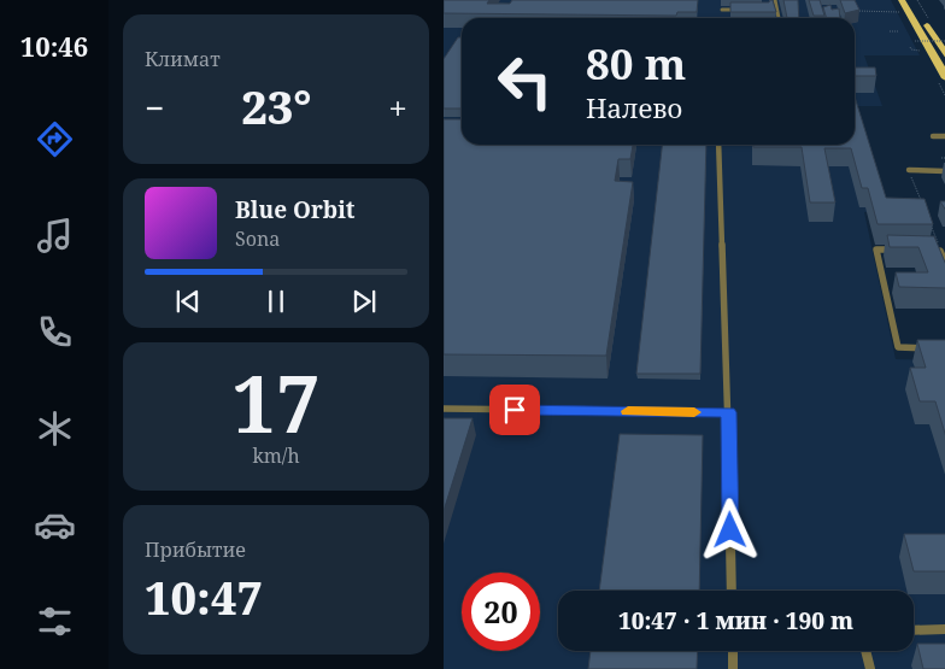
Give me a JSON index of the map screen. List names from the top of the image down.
{
  "page": {
    "tabs": "10:46",
    "tile": [
      "Климат",
      ["17", "km/h"],
      ["Прибытие", "10:47"]
    ],
    "turn": ["80 m", "Налево"],
    "heat": ["−", "23°", "+"],
    "song": ["Blue Orbit", "Sona"],
    "limit": "20",
    "trip": "10:47 · 1 мин · 190 m"
  }
}
